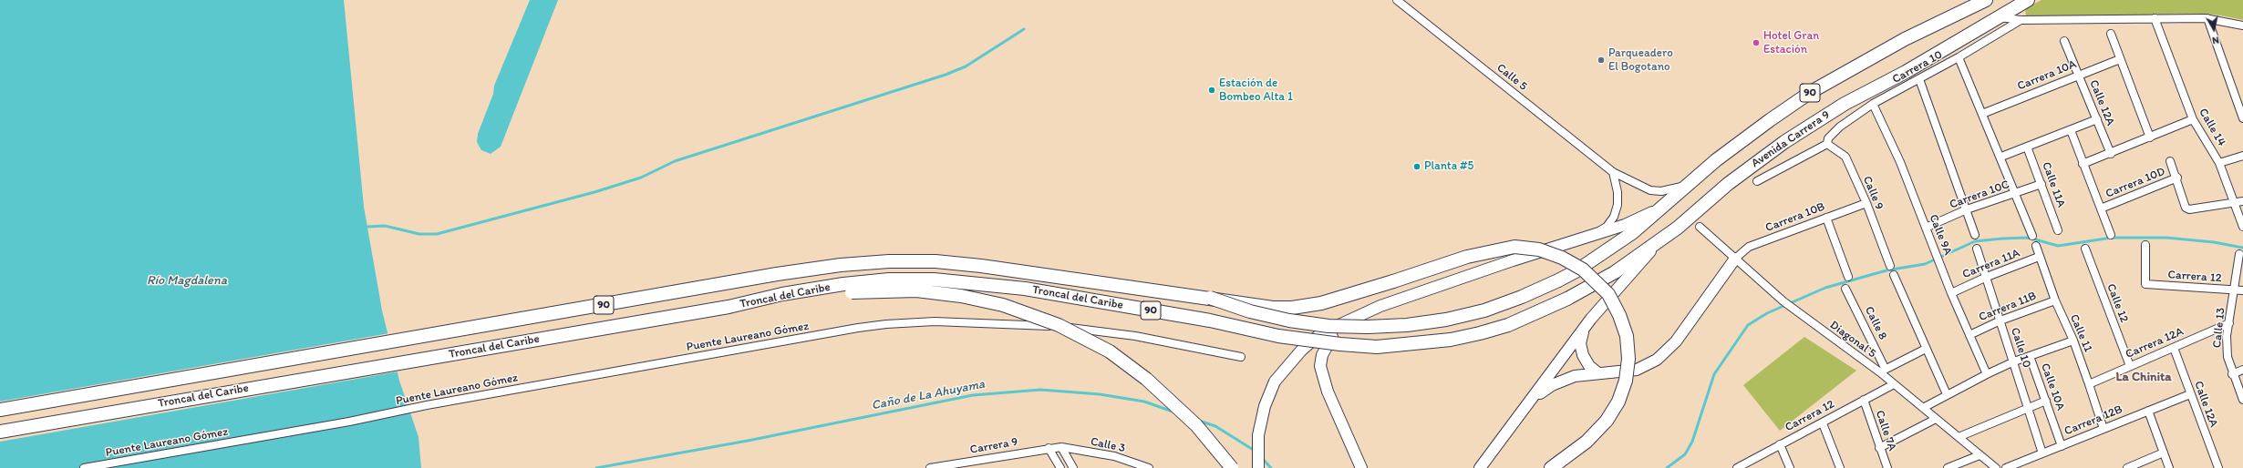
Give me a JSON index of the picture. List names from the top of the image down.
{
  "streets": {
    "highway": ["90", "Avenida Carrera 9", "Troncal del Caribe"],
    "street": [
      "Carrera 10",
      "Carrera 10A",
      "Calle 5",
      "Calle 12A",
      "Calle 14",
      "Carrera 10D",
      "Calle 11A",
      "Calle 9",
      "Carrera 10C",
      "Carrera 10B",
      "Calle 9A",
      "Carrera 11A",
      "Carrera 12",
      "Calle 12",
      "Carrera 11B",
      "Calle 8",
      "Calle 13",
      "Calle 11",
      "Puente Laureano Gómez",
      "Diagonal 5",
      "Carrera 12A",
      "Calle 10",
      "Calle 10A",
      "Carrera 12B",
      "Calle 7A",
      "Calle 3",
      "Carrera 9"
    ]
  },
  "crossings": [
    ["Carrera 10", "Calle 9"],
    ["Carrera 10", "Calle 9A"],
    ["Carrera 10A", "Calle 12A"],
    ["Calle 5", "90"],
    ["90", "Troncal del Caribe"],
    ["Calle 12A", "Carrera 12A"],
    ["Calle 12A", "Carrera 12B"],
    ["Avenida Carrera 9", "Troncal del Caribe"],
    ["Calle 11A", "Carrera 10C"],
    ["Calle 9", "Carrera 10B"],
    ["Carrera 10C", "Calle 9A"],
    ["Carrera 10B", "Diagonal 5"],
    ["Calle 9A", "Carrera 11A"],
    ["Calle 9A", "Carrera 11B"],
    ["Carrera 11A", "Calle 11"],
    ["Carrera 11A", "Calle 10"],
    ["Carrera 12", "Calle 13"],
    ["Carrera 12", "Diagonal 5"],
    ["Carrera 12", "Calle 7A"],
    ["Calle 12", "Carrera 12A"],
    ["Carrera 11B", "Calle 11"],
    ["Carrera 11B", "Calle 10"],
    ["Calle 8", "Diagonal 5"],
    ["Calle 13", "Carrera 12A"],
    ["Calle 11", "Carrera 12A"],
    ["Calle 11", "Carrera 12B"],
    ["Calle 10", "Carrera 12B"],
    ["Calle 10A", "Carrera 12B"],
    ["Calle 3", "Carrera 9"]
  ],
  "districts": ["La Chinita"],
  "water": ["Río Magdalena", "Caño de La Ahuyama"],
  "places": [
    "Hotel Gran Estación",
    "Parqueadero El Bogotano",
    "Estación de Bombeo Alta 1",
    "Planta #5"
  ],
  "north": "bottom"
}
